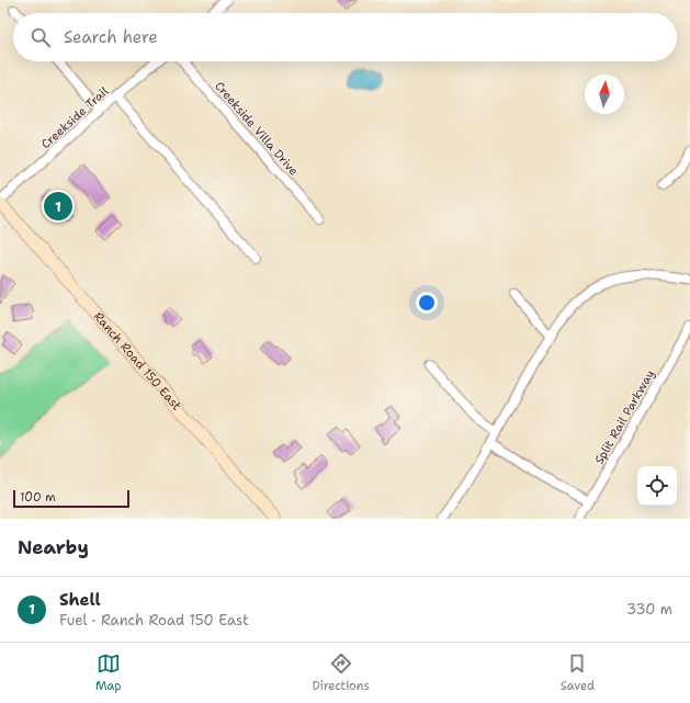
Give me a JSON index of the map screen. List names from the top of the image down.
{
  "streets": {
    "main road": ["Ranch Road 150 East"],
    "street": ["Creekside Trail", "Creekside Villa Drive", "Split Rail Parkway"]
  },
  "crossings": [
    ["Creekside Trail", "Ranch Road 150 East"]
  ],
  "scale_bar": "100 m",
  "north": "top",
  "page": {
    "search": "Search here",
    "pins": "1",
    "scale": "100 m",
    "heading": "Nearby",
    "list": [
      {
        "mark": "1",
        "name": "Shell",
        "note": "Fuel · Ranch Road 150 East",
        "value": "330 m"
      }
    ],
    "nav": ["Map", "Directions", "Saved"]
  }
}
